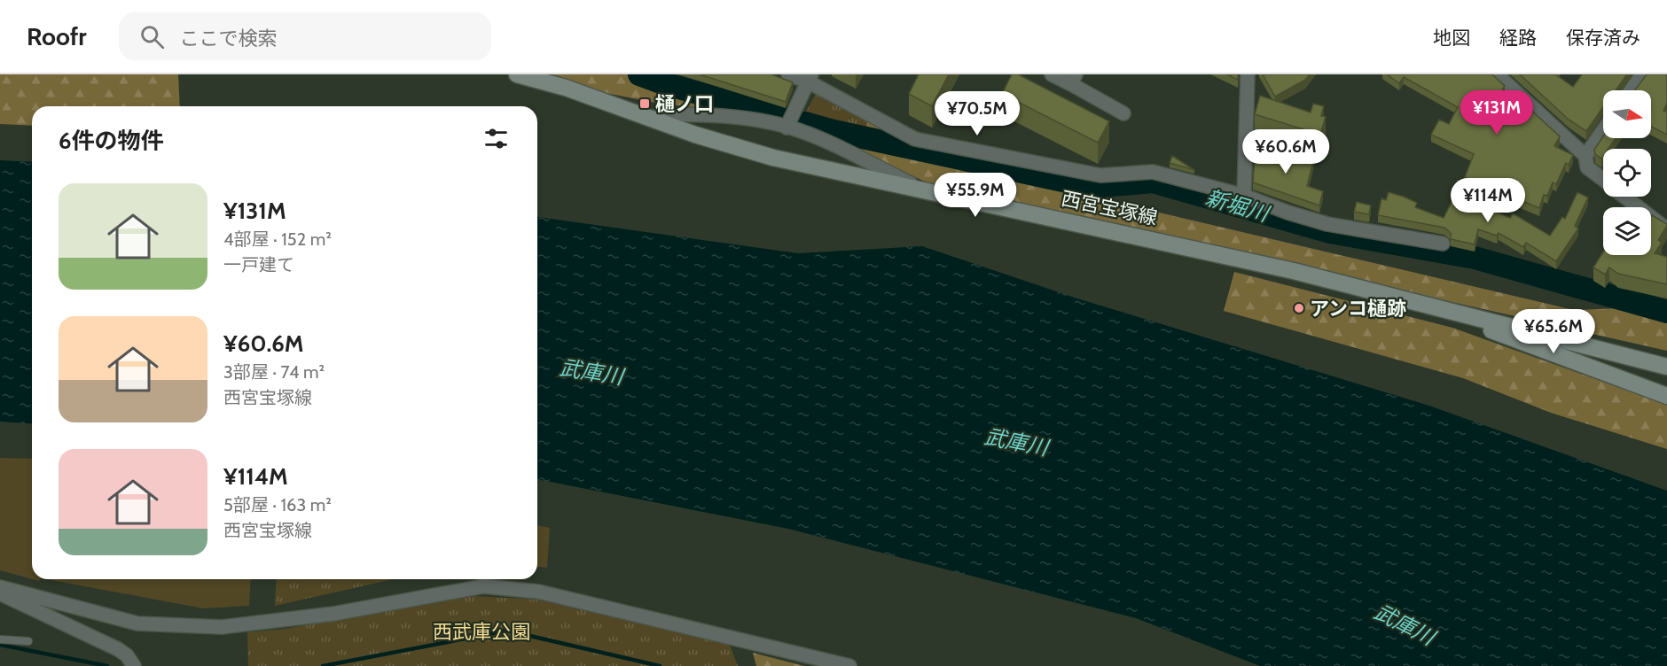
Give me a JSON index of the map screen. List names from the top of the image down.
{
  "streets": {
    "main road": ["西宮宝塚線"]
  },
  "water": ["新堀川", "武庫川"],
  "parks": ["西武庫公園"],
  "places": {
    "transit": ["樋ノ口"],
    "other": ["アンコ樋跡"]
  },
  "north": "right",
  "page": {
    "header": "Roofr",
    "search": "ここで検索",
    "nav": ["地図", "経路", "保存済み"],
    "price": [
      "¥131M",
      "¥70.5M",
      "¥60.6M",
      "¥55.9M",
      "¥114M",
      "¥65.6M"
    ],
    "heading": "6件の物件",
    "list": [
      {
        "name": "¥131M",
        "note": "4部屋 · 152 m² · 一戸建て"
      },
      {
        "name": "¥60.6M",
        "note": "3部屋 · 74 m² · 西宮宝塚線"
      },
      {
        "name": "¥114M",
        "note": "5部屋 · 163 m² · 西宮宝塚線"
      }
    ]
  }
}
